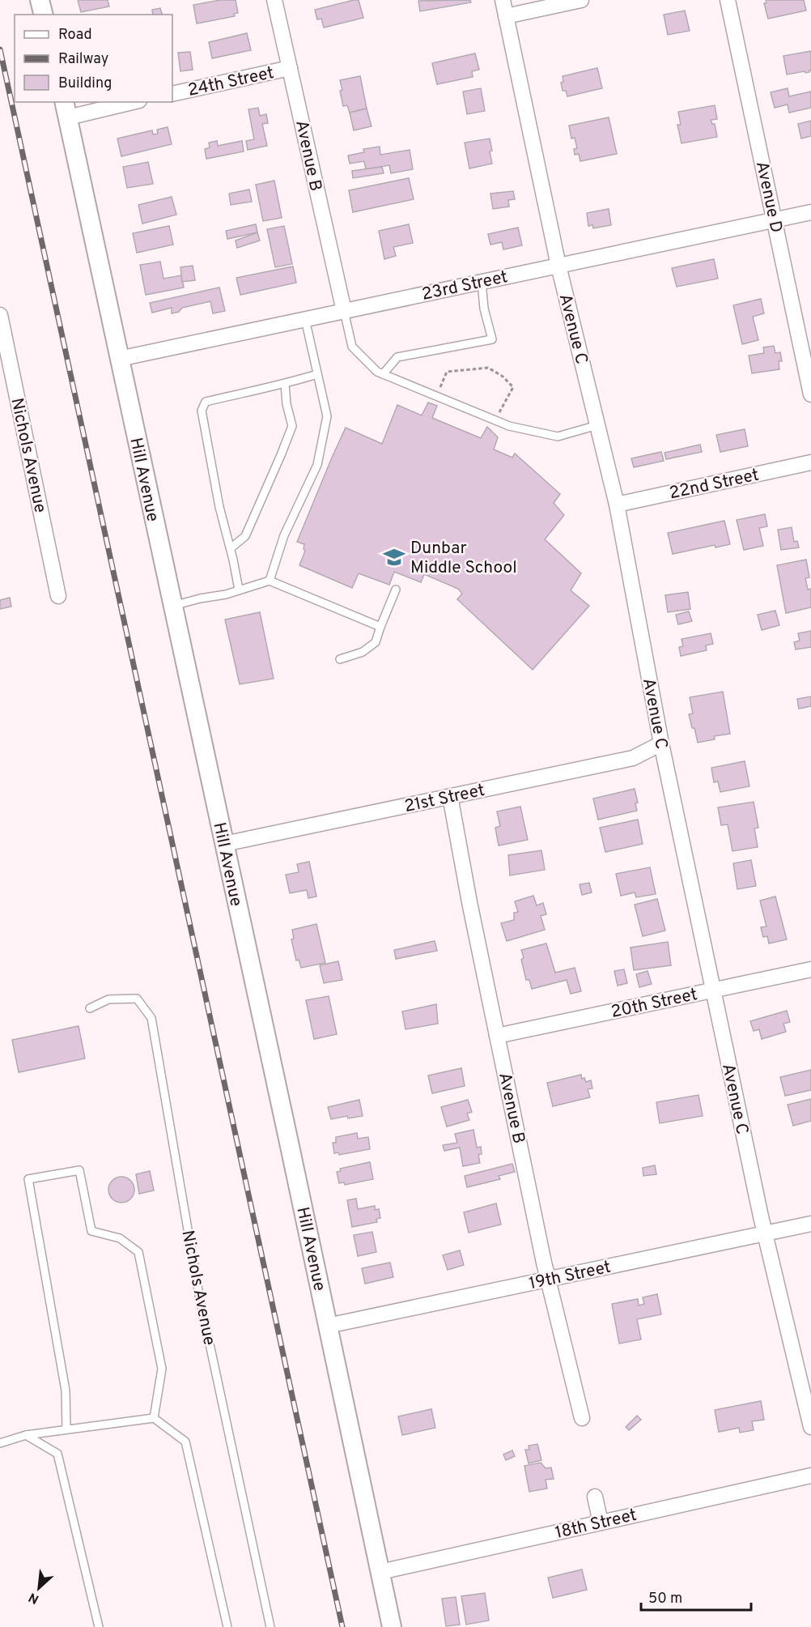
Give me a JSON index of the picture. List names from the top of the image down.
{
  "streets": {
    "street": [
      "24th Street",
      "Avenue B",
      "Avenue D",
      "23rd Street",
      "Avenue C",
      "Nichols Avenue",
      "Hill Avenue",
      "22nd Street",
      "21st Street",
      "20th Street",
      "19th Street",
      "18th Street"
    ]
  },
  "crossings": [
    ["24th Street", "Avenue B"],
    ["Avenue B", "23rd Street"],
    ["Avenue B", "21st Street"],
    ["Avenue B", "20th Street"],
    ["Avenue B", "19th Street"],
    ["Avenue D", "23rd Street"],
    ["23rd Street", "Avenue C"],
    ["23rd Street", "Hill Avenue"],
    ["Avenue C", "22nd Street"],
    ["Avenue C", "21st Street"],
    ["Avenue C", "20th Street"],
    ["Avenue C", "19th Street"],
    ["Hill Avenue", "21st Street"],
    ["Hill Avenue", "19th Street"],
    ["Hill Avenue", "18th Street"]
  ],
  "places": {
    "school or university": ["Dunbar Middle School"]
  },
  "legend": ["Road", "Railway", "Building"],
  "scale_bar": "50 m",
  "north": "bottom left"
}
